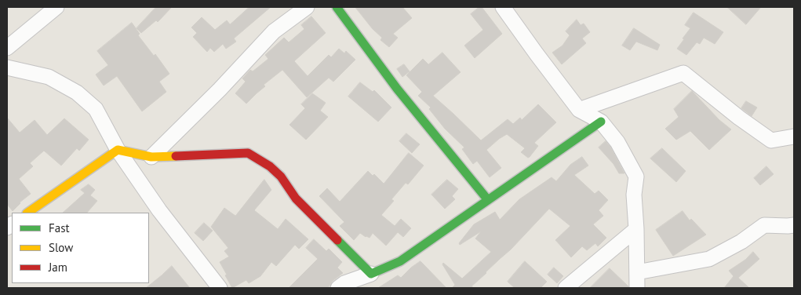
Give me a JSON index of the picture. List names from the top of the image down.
{
  "legend": ["Fast", "Slow", "Jam"]
}
